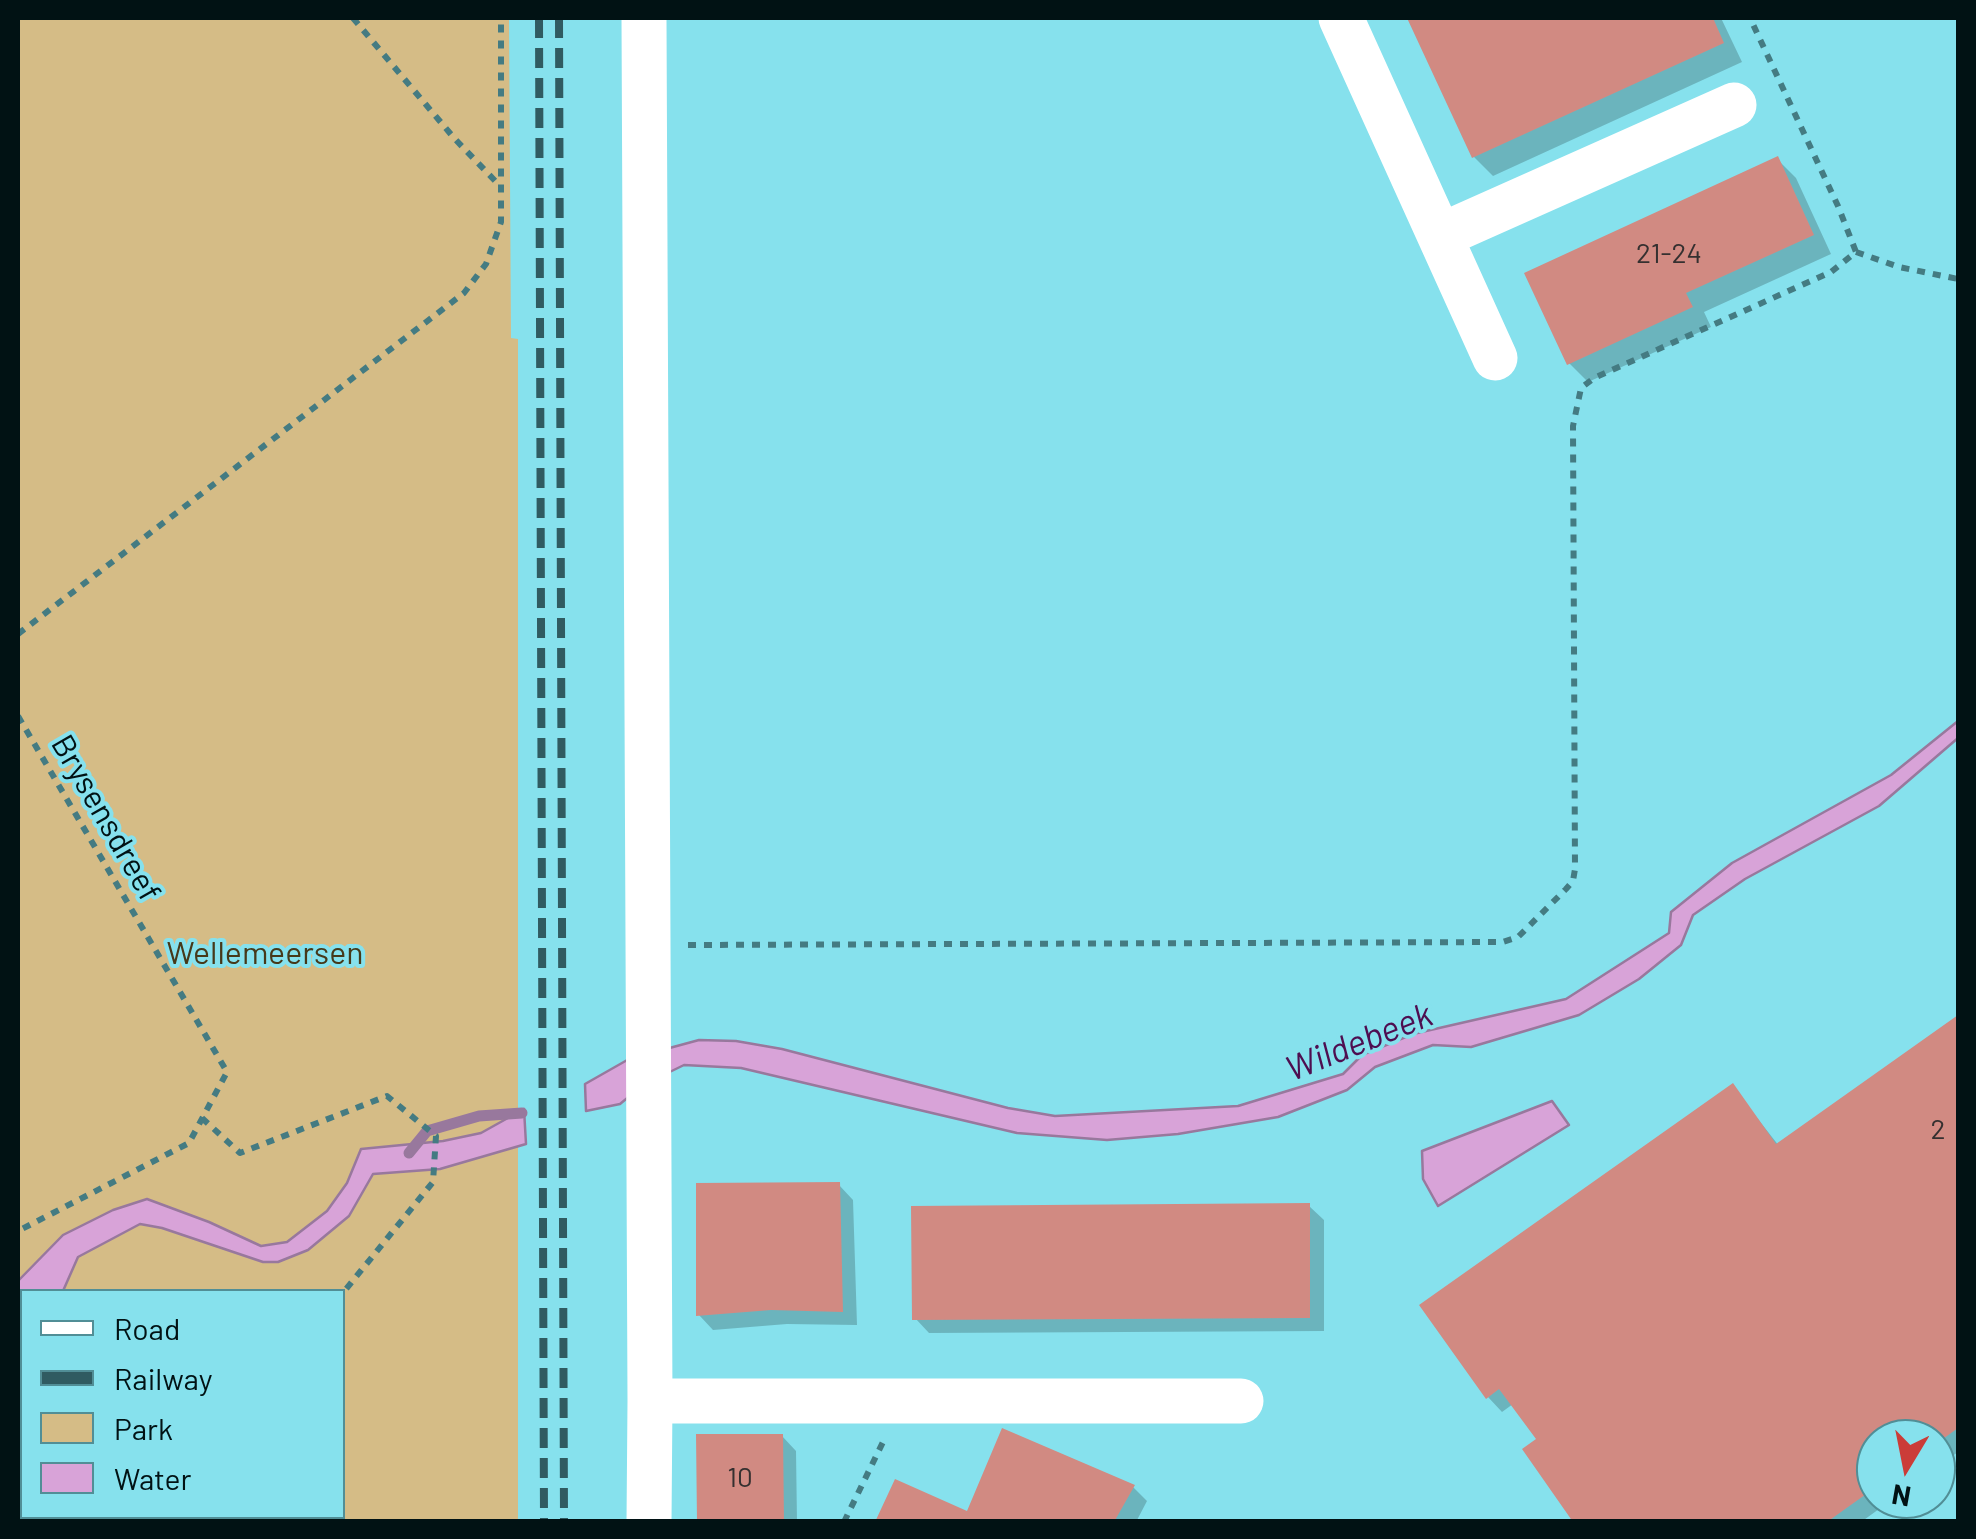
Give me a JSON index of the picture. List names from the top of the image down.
{
  "streets": {
    "path": ["Brysensdreef"]
  },
  "water": ["Wildebeek"],
  "parks": ["Wellemeersen"],
  "house_numbers": ["21-24", "2", "10"],
  "legend": [
    "Road",
    "Railway",
    "Park",
    "Water"
  ],
  "north": "bottom"
}
